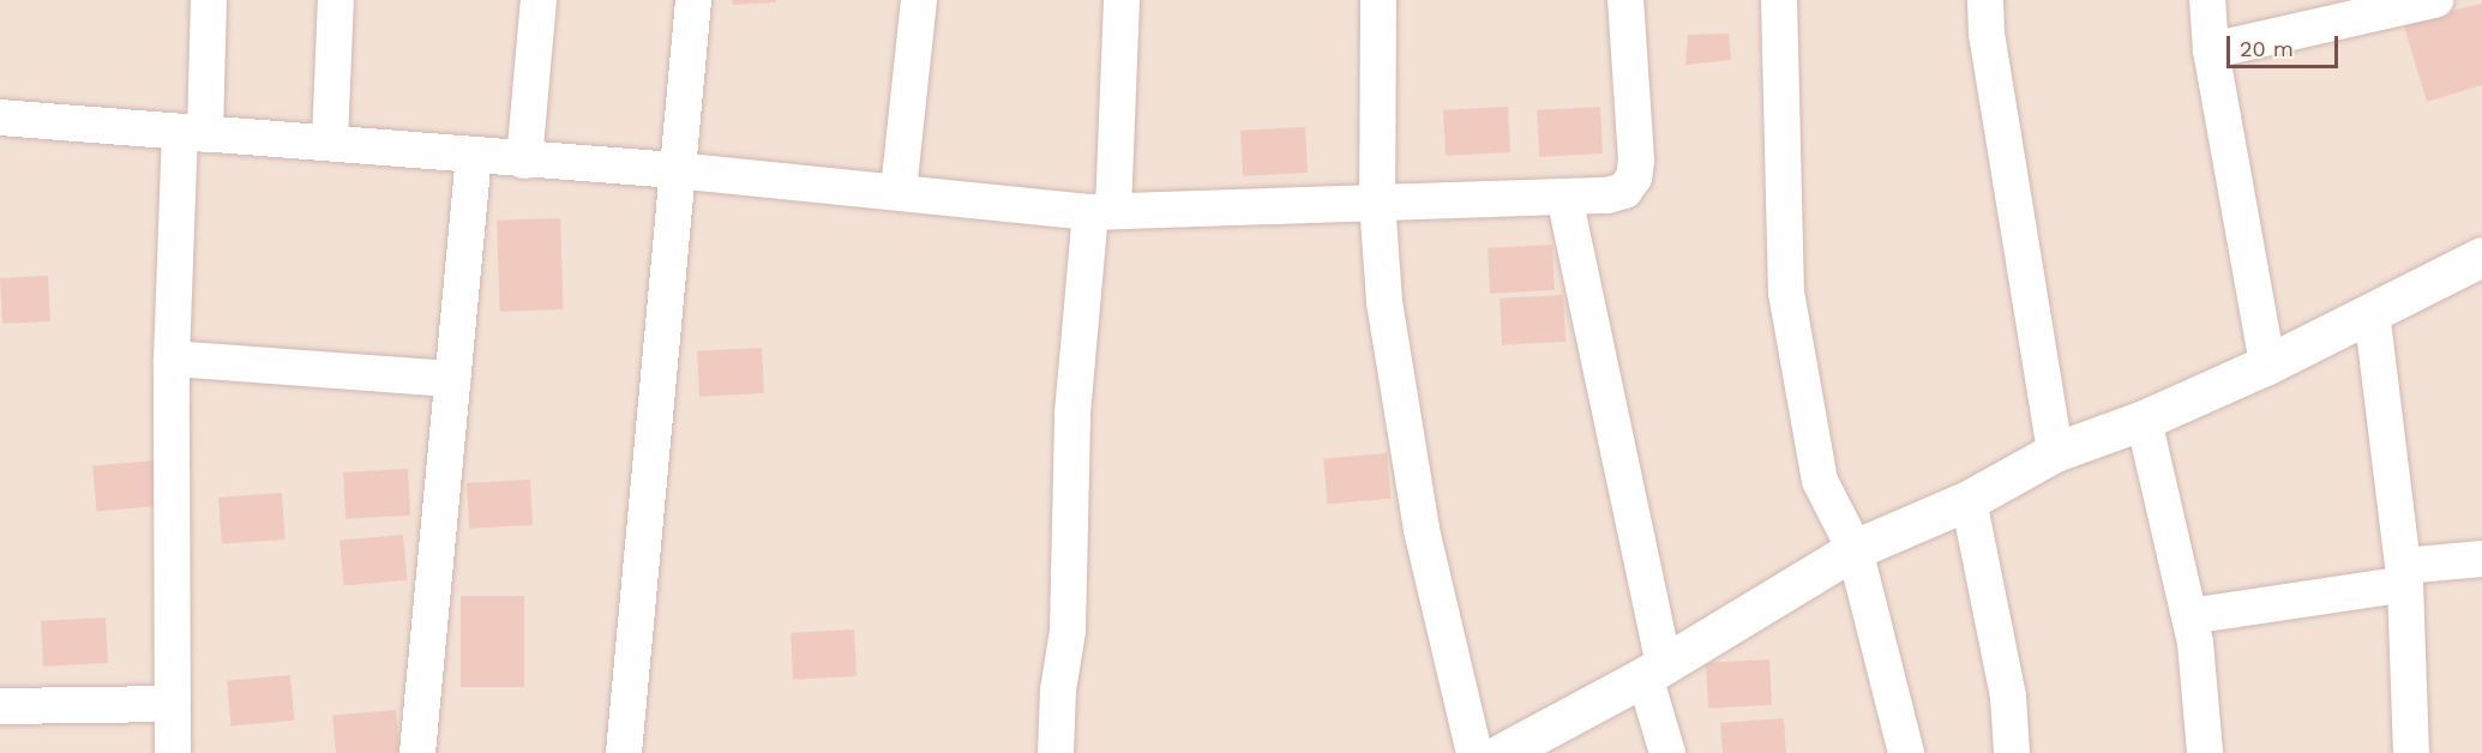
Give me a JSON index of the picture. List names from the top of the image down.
{
  "scale_bar": "20 m"
}
